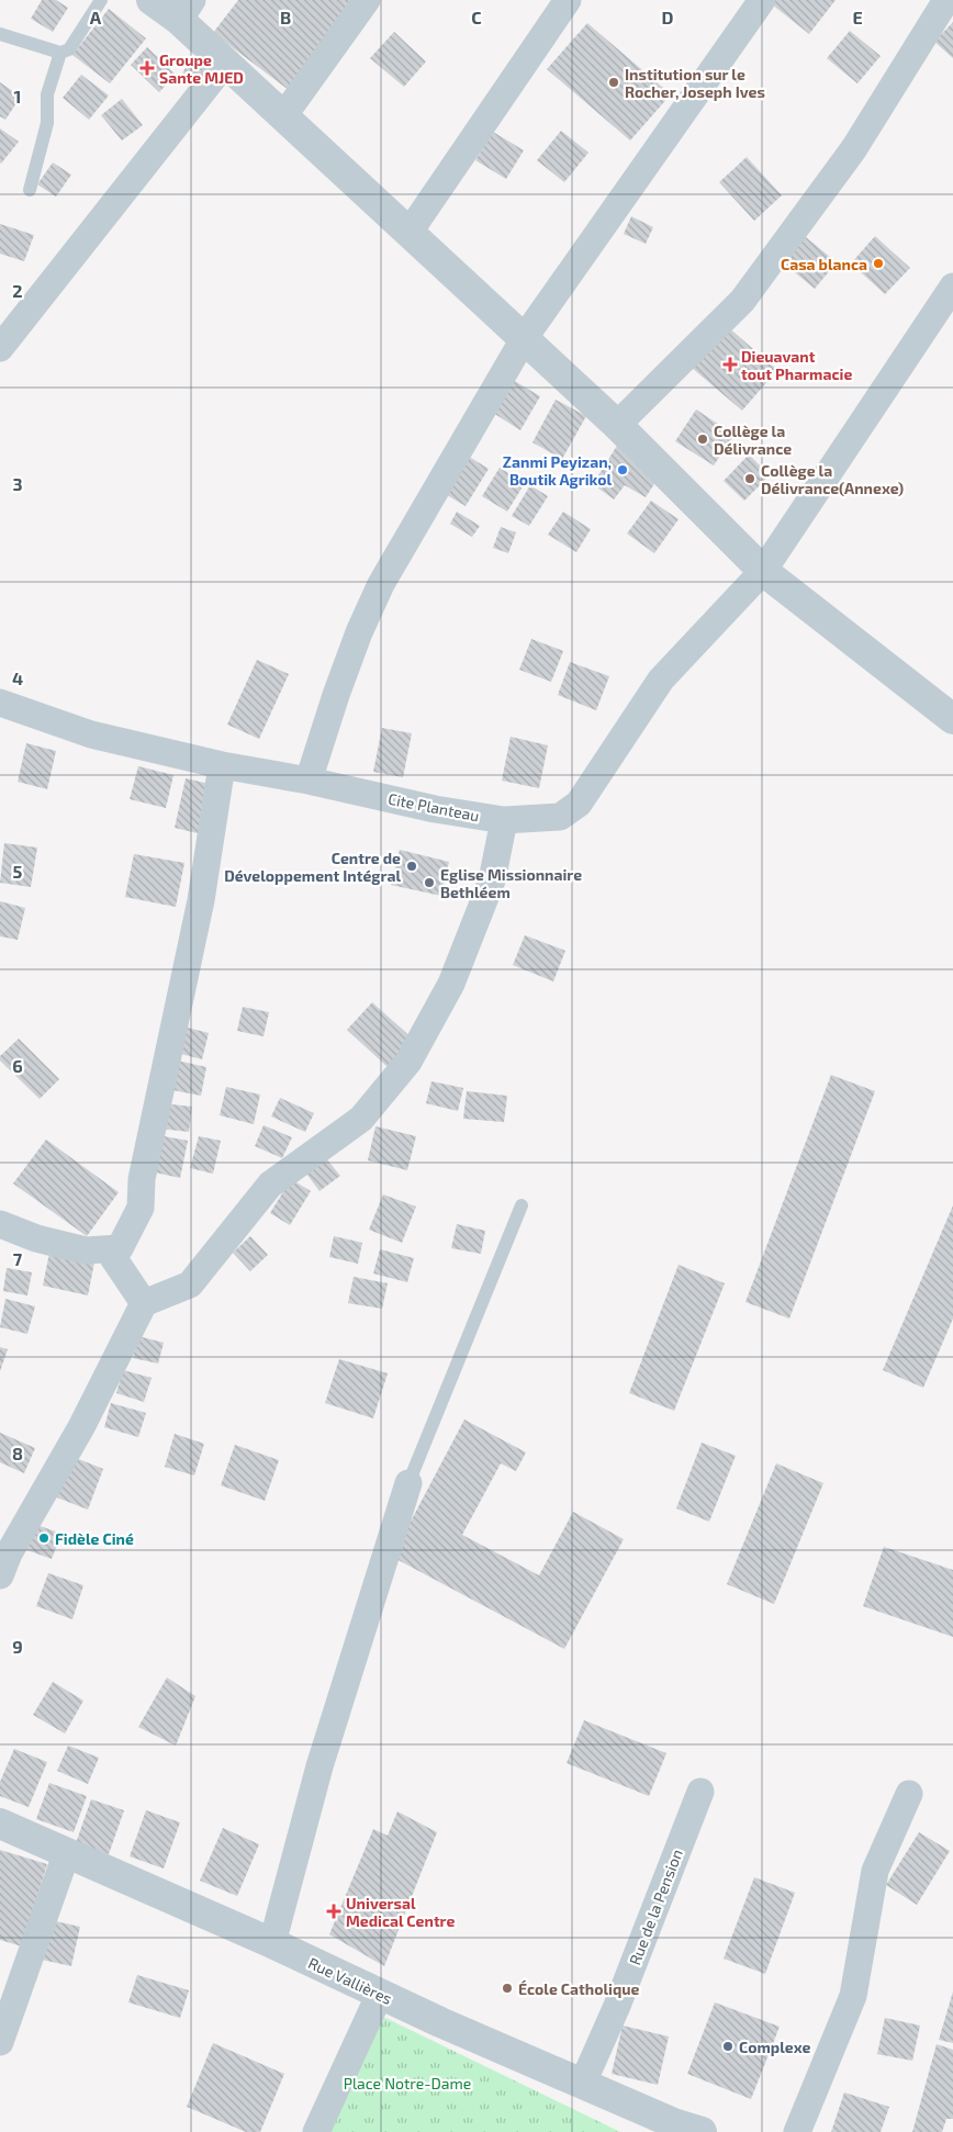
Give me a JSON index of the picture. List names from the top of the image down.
{
  "streets": {
    "street": ["Cite Planteau", "Rue de la Pension", "Rue Vallières"]
  },
  "crossings": [
    ["Rue de la Pension", "Rue Vallières"]
  ],
  "parks": ["Place Notre-Dame"],
  "places": {
    "health": ["Groupe Sante MJED", "Dieuavant tout Pharmacie", "Universal Medical Centre"],
    "other": [
      "Institution sur le Rocher, Joseph Ives",
      "Casa blanca",
      "Collège la Délivrance",
      "Zanmi Peyizan, Boutik Agrikol",
      "Collège la Délivrance(Annexe)",
      "Centre de Développement Intégral",
      "Eglise Missionnaire Bethléem",
      "Fidèle Ciné",
      "École Catholique",
      "Complexe"
    ]
  },
  "grid": {
    "columns": [
      "A",
      "B",
      "C",
      "D",
      "E"
    ],
    "rows": [
      "1",
      "2",
      "3",
      "4",
      "5",
      "6",
      "7",
      "8",
      "9"
    ]
  }
}
